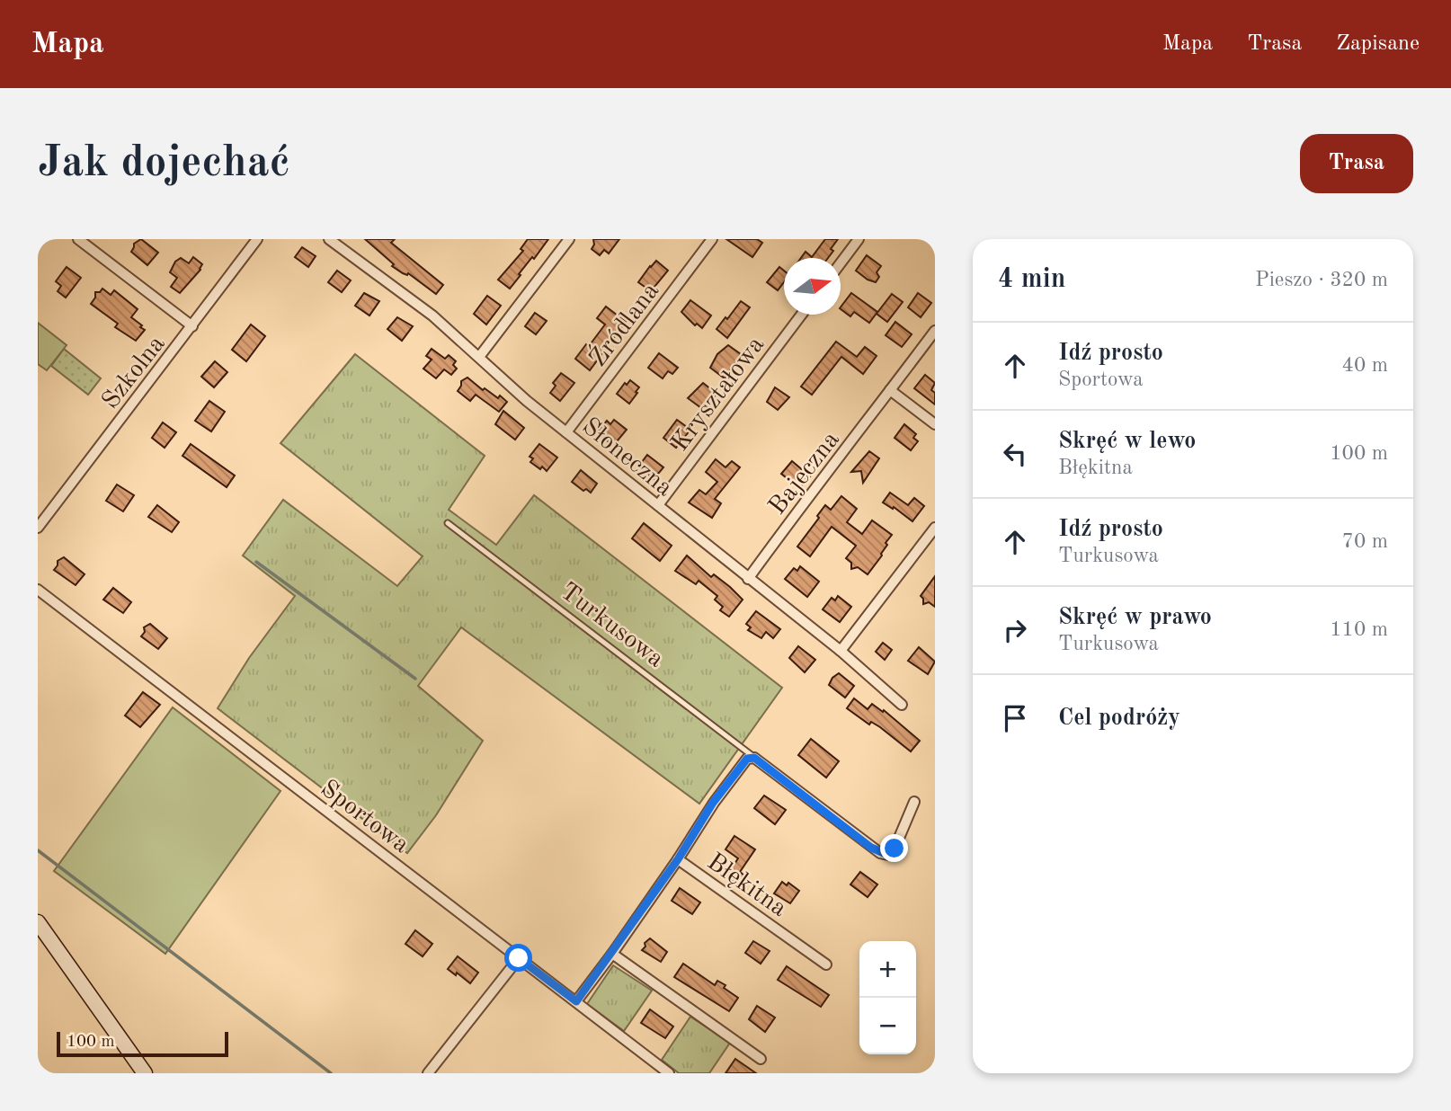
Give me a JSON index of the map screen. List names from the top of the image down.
{
  "streets": {
    "street": [
      "Źródlana",
      "Szkolna",
      "Kryształowa",
      "Słoneczna",
      "Bajeczna",
      "Turkusowa",
      "Sportowa",
      "Błękitna"
    ]
  },
  "crossings": [
    ["Źródlana", "Słoneczna"],
    ["Kryształowa", "Słoneczna"],
    ["Słoneczna", "Bajeczna"],
    ["Sportowa", "Błękitna"]
  ],
  "scale_bar": "100 m",
  "north": "right",
  "page": {
    "header": "Mapa",
    "nav": ["Mapa", "Trasa", "Zapisane"],
    "buttons": "Trasa",
    "title": "Jak dojechać",
    "heading": ["4 min", "Pieszo · 320 m"],
    "list": [
      ["Idź prosto", "Sportowa", "40 m"],
      ["Skręć w lewo", "Błękitna", "100 m"],
      ["Idź prosto", "Turkusowa", "70 m"],
      ["Skręć w prawo", "Turkusowa", "110 m"],
      "Cel podróży"
    ],
    "map_buttons": ["+", "−"],
    "scale": "100 m"
  }
}
